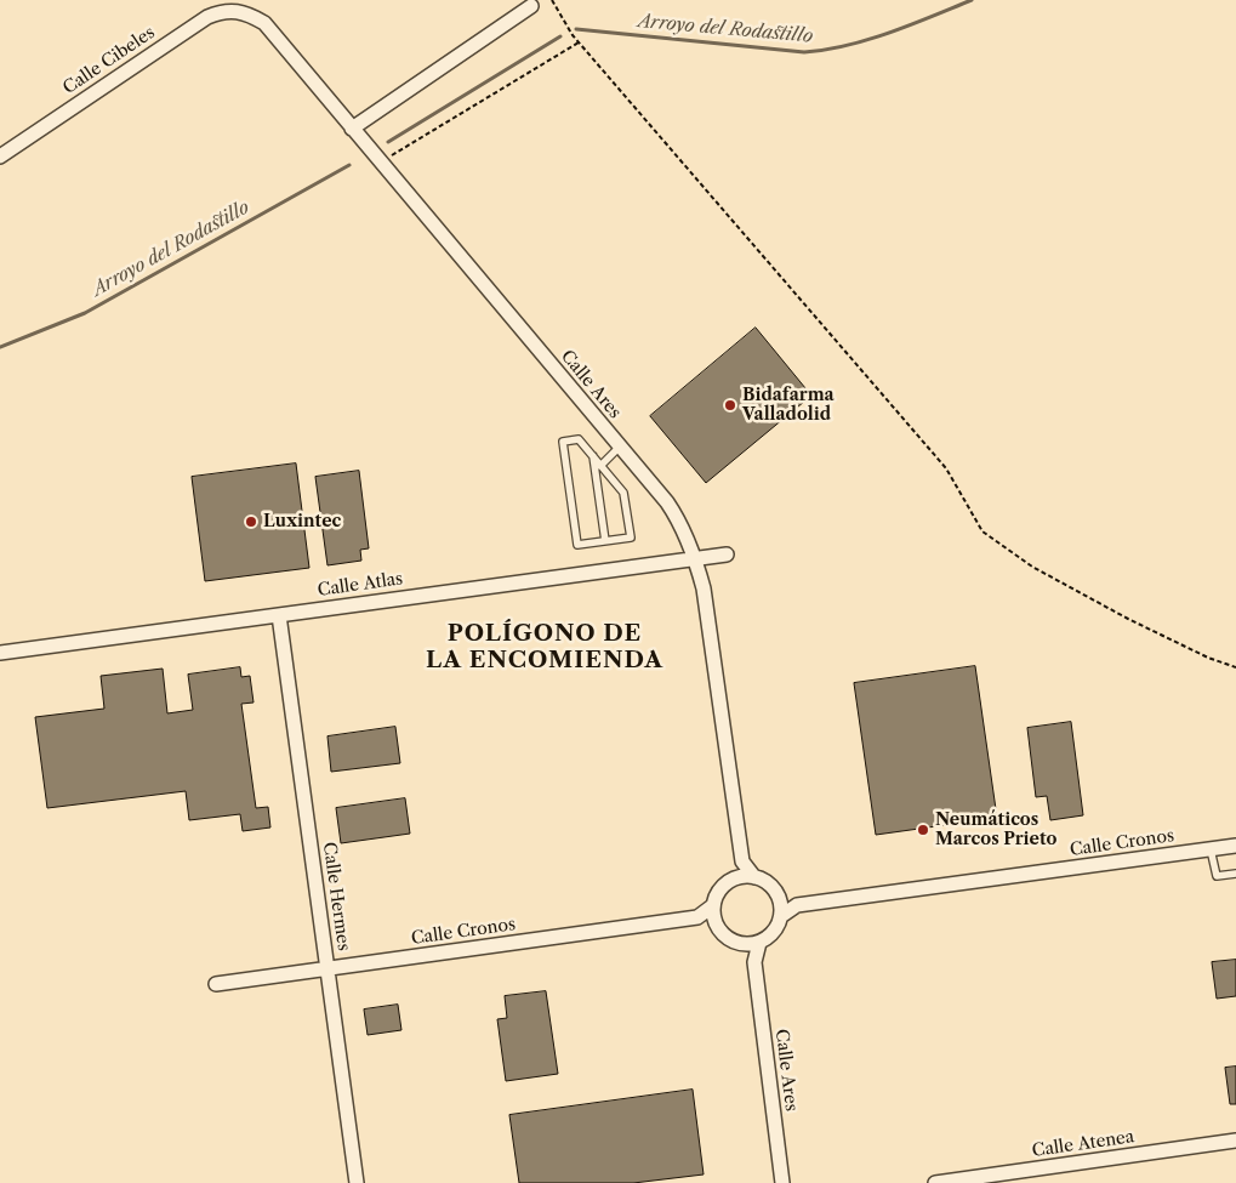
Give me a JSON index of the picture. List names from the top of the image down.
{
  "streets": {
    "street": [
      "Calle Cibeles",
      "Calle Ares",
      "Calle Atlas",
      "Calle Cronos",
      "Calle Hermes",
      "Calle Atenea"
    ]
  },
  "crossings": [
    ["Calle Cibeles", "Calle Ares"],
    ["Calle Ares", "Calle Atlas"],
    ["Calle Ares", "Calle Cronos"],
    ["Calle Atlas", "Calle Hermes"],
    ["Calle Cronos", "Calle Hermes"]
  ],
  "districts": ["POLÍGONO DE LA ENCOMIENDA"],
  "water": ["Arroyo del Rodastillo"],
  "places": ["Bidafarma Valladolid", "Luxintec", "Neumáticos Marcos Prieto"]
}
